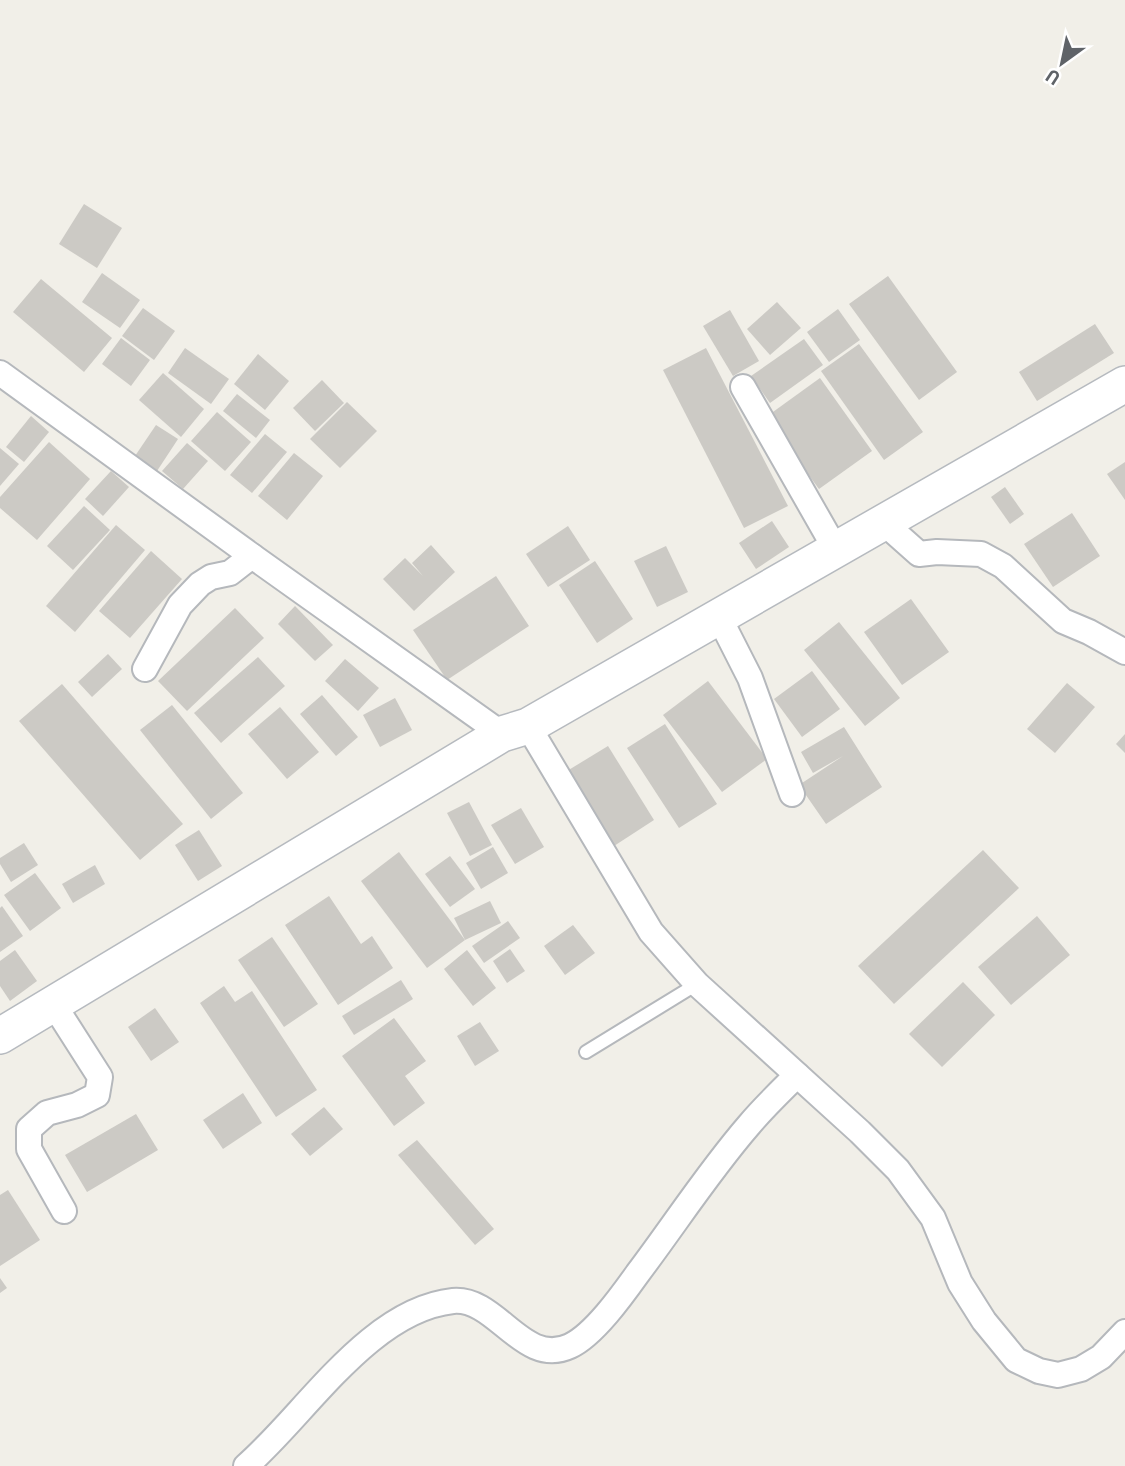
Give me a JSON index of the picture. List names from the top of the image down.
{
  "north": "bottom left"
}
